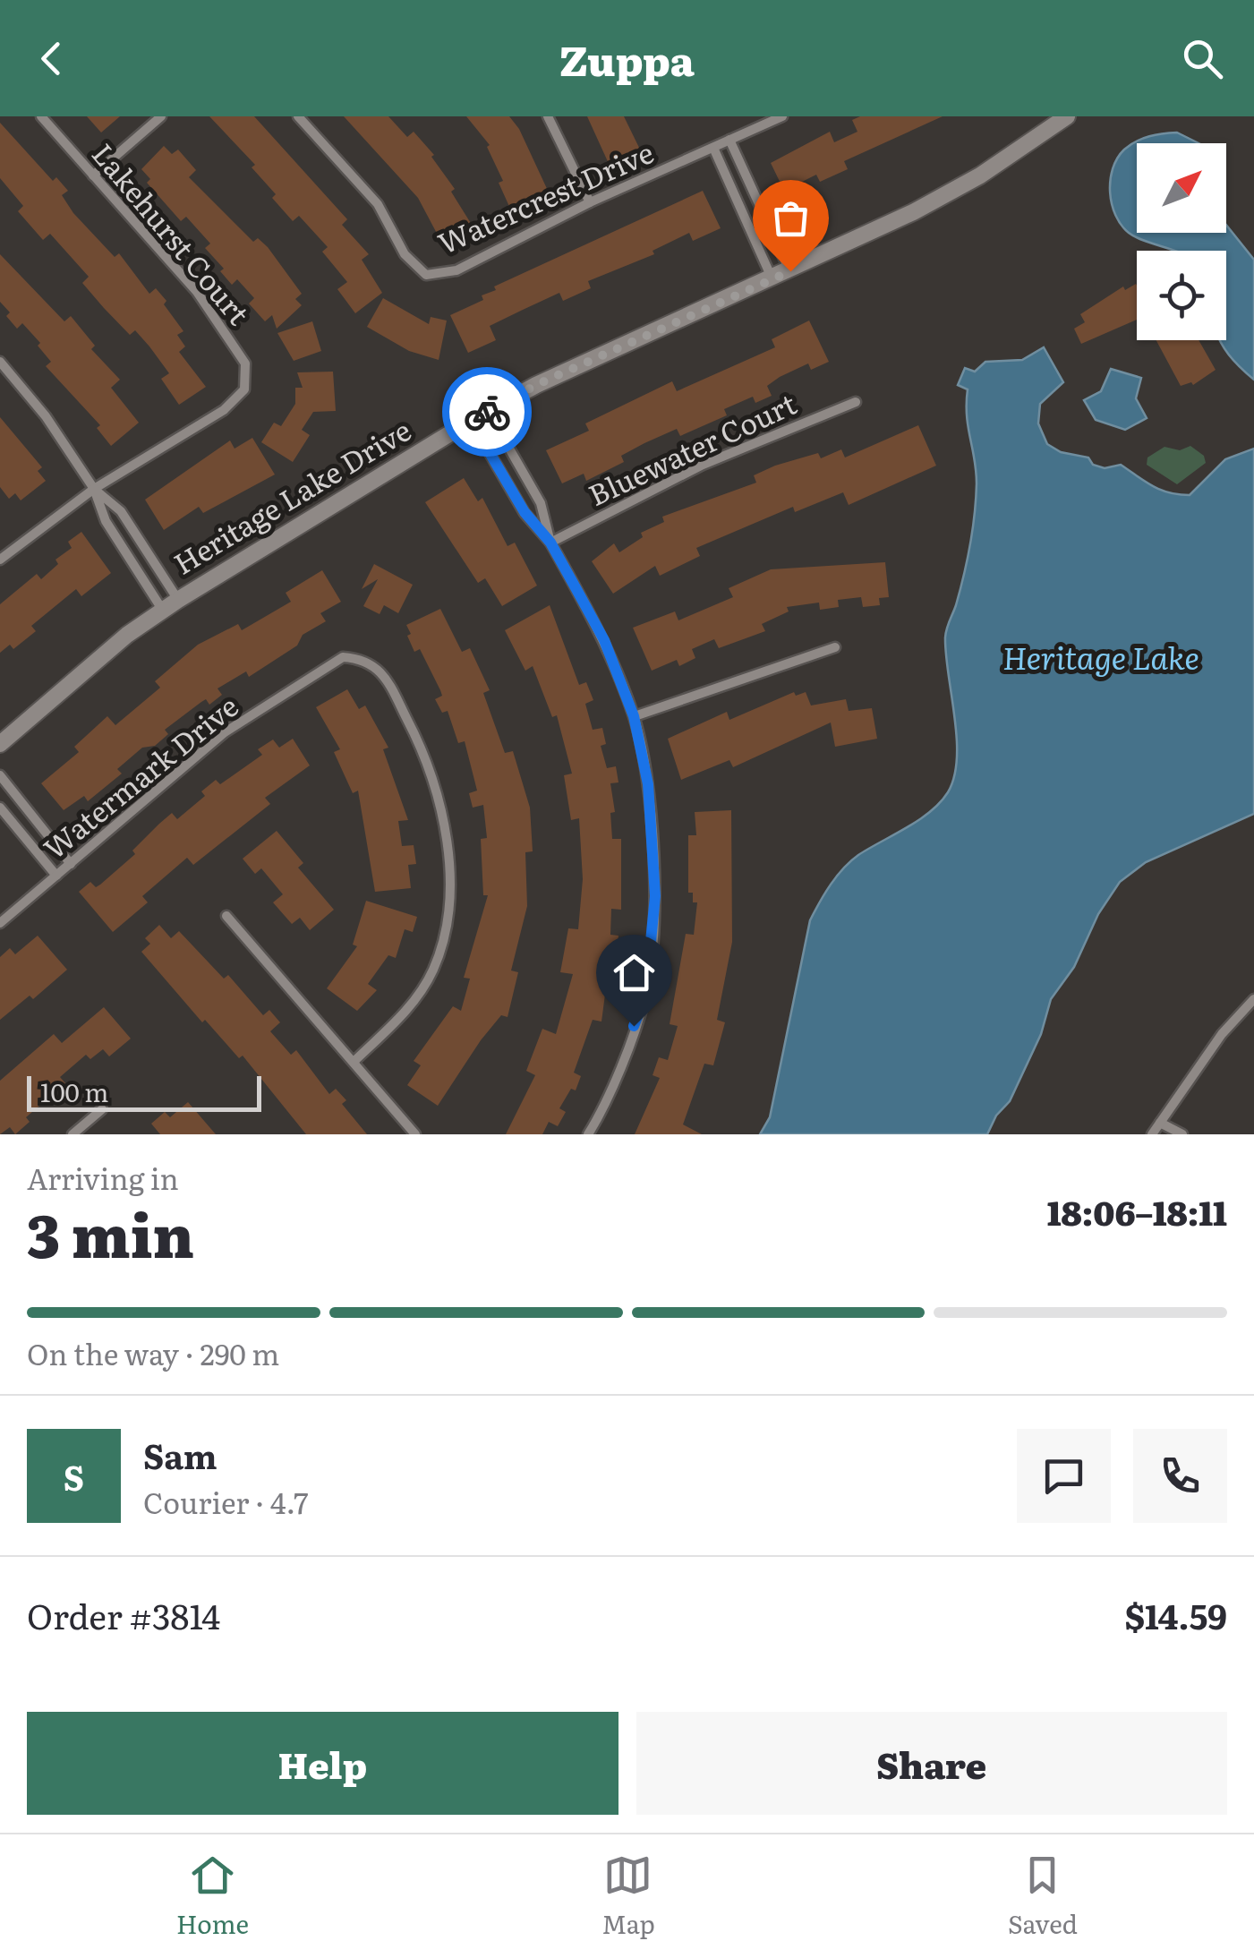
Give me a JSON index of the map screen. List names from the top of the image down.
{
  "streets": {
    "street": [
      "Watercrest Drive",
      "Lakehurst Court",
      "Bluewater Court",
      "Heritage Lake Drive",
      "Watermark Drive"
    ]
  },
  "water": ["Heritage Lake"],
  "scale_bar": "100 m",
  "north": "top right",
  "page": {
    "header": "Zuppa",
    "scale": "100 m",
    "heading": ["3 min", "Arriving in", "18:06–18:11"],
    "panel": [
      "Sam",
      "Courier · 4.7",
      "Order #3814",
      "$14.59"
    ],
    "bar": "On the way · 290 m",
    "round": "S",
    "buttons": ["Help", "Share"],
    "tabs": ["Home", "Map", "Saved"]
  }
}
